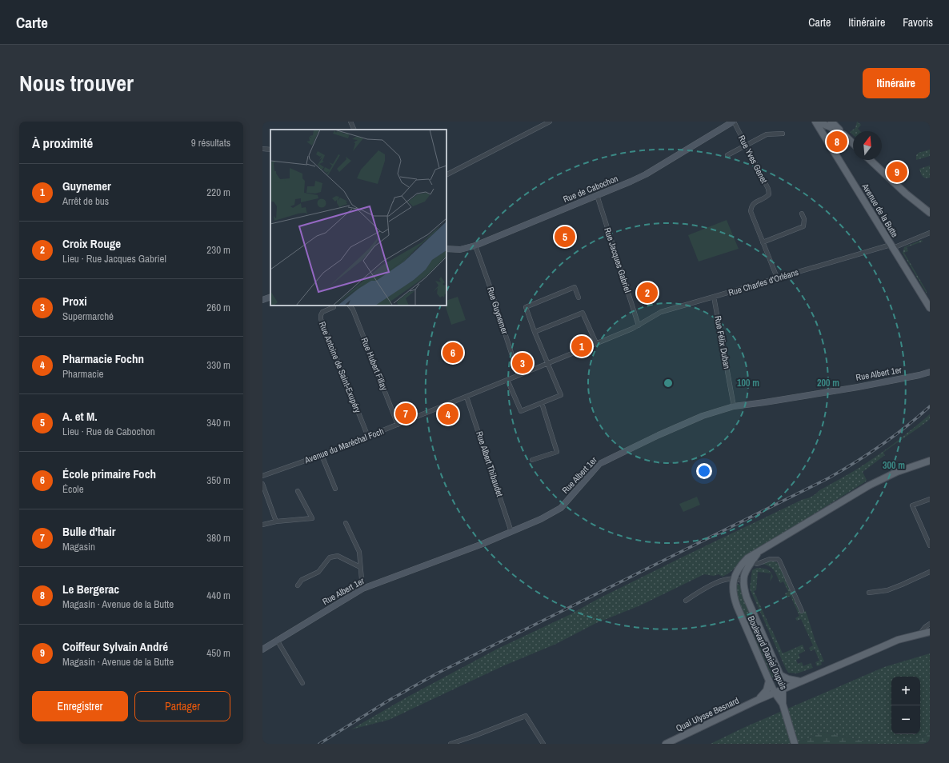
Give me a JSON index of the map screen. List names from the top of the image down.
{
  "streets": {
    "main road": ["Avenue de la Butte", "Boulevard Daniel Dupuis", "Quai Ulysse Besnard"],
    "street": [
      "Rue Yves Genet",
      "Rue de Cabochon",
      "Rue Jacques Gabriel",
      "Rue Charles d'Orléans",
      "Rue Guynemer",
      "Rue Félix Duban",
      "Rue Hubert Fillay",
      "Rue Antoine de Saint-Exupéry",
      "Rue Albert 1er",
      "Avenue du Maréchal Foch",
      "Rue Albert Thibaudet"
    ]
  },
  "crossings": [
    ["Rue Yves Genet", "Rue de Cabochon"],
    ["Rue Yves Genet", "Rue Charles d'Orléans"],
    ["Rue de Cabochon", "Rue Jacques Gabriel"],
    ["Rue de Cabochon", "Rue Guynemer"],
    ["Avenue de la Butte", "Rue Charles d'Orléans"],
    ["Rue Jacques Gabriel", "Rue Charles d'Orléans"],
    ["Rue Jacques Gabriel", "Avenue du Maréchal Foch"],
    ["Rue Charles d'Orléans", "Rue Félix Duban"],
    ["Rue Charles d'Orléans", "Avenue du Maréchal Foch"],
    ["Rue Guynemer", "Avenue du Maréchal Foch"],
    ["Rue Félix Duban", "Rue Albert 1er"],
    ["Rue Hubert Fillay", "Avenue du Maréchal Foch"],
    ["Rue Antoine de Saint-Exupéry", "Avenue du Maréchal Foch"],
    ["Rue Albert 1er", "Rue Albert Thibaudet"],
    ["Avenue du Maréchal Foch", "Rue Albert Thibaudet"],
    ["Boulevard Daniel Dupuis", "Quai Ulysse Besnard"]
  ],
  "north": "top",
  "page": {
    "header": "Carte",
    "nav": ["Carte", "Itinéraire", "Favoris"],
    "title": "Nous trouver",
    "buttons": [
      "Itinéraire",
      ["Enregistrer", "Partager"]
    ],
    "heading": ["À proximité", "9 résultats"],
    "pins": [
      "8",
      "9",
      "5",
      "2",
      "1",
      "6",
      "3",
      "7",
      "4"
    ],
    "list": [
      {
        "mark": "1",
        "name": "Guynemer",
        "note": "Arrêt de bus",
        "value": "220 m"
      },
      {
        "mark": "2",
        "name": "Croix Rouge",
        "note": "Lieu · Rue Jacques Gabriel",
        "value": "230 m"
      },
      {
        "mark": "3",
        "name": "Proxi",
        "note": "Supermarché",
        "value": "260 m"
      },
      {
        "mark": "4",
        "name": "Pharmacie Fochn",
        "note": "Pharmacie",
        "value": "330 m"
      },
      {
        "mark": "5",
        "name": "A. et M.",
        "note": "Lieu · Rue de Cabochon",
        "value": "340 m"
      },
      {
        "mark": "6",
        "name": "École primaire Foch",
        "note": "École",
        "value": "350 m"
      },
      {
        "mark": "7",
        "name": "Bulle d'hair",
        "note": "Magasin",
        "value": "380 m"
      },
      {
        "mark": "8",
        "name": "Le Bergerac",
        "note": "Magasin · Avenue de la Butte",
        "value": "440 m"
      },
      {
        "mark": "9",
        "name": "Coiffeur Sylvain André",
        "note": "Magasin · Avenue de la Butte",
        "value": "450 m"
      }
    ],
    "map_buttons": ["+", "−"]
  },
  "rings": ["100 m", "200 m", "300 m"]
}
